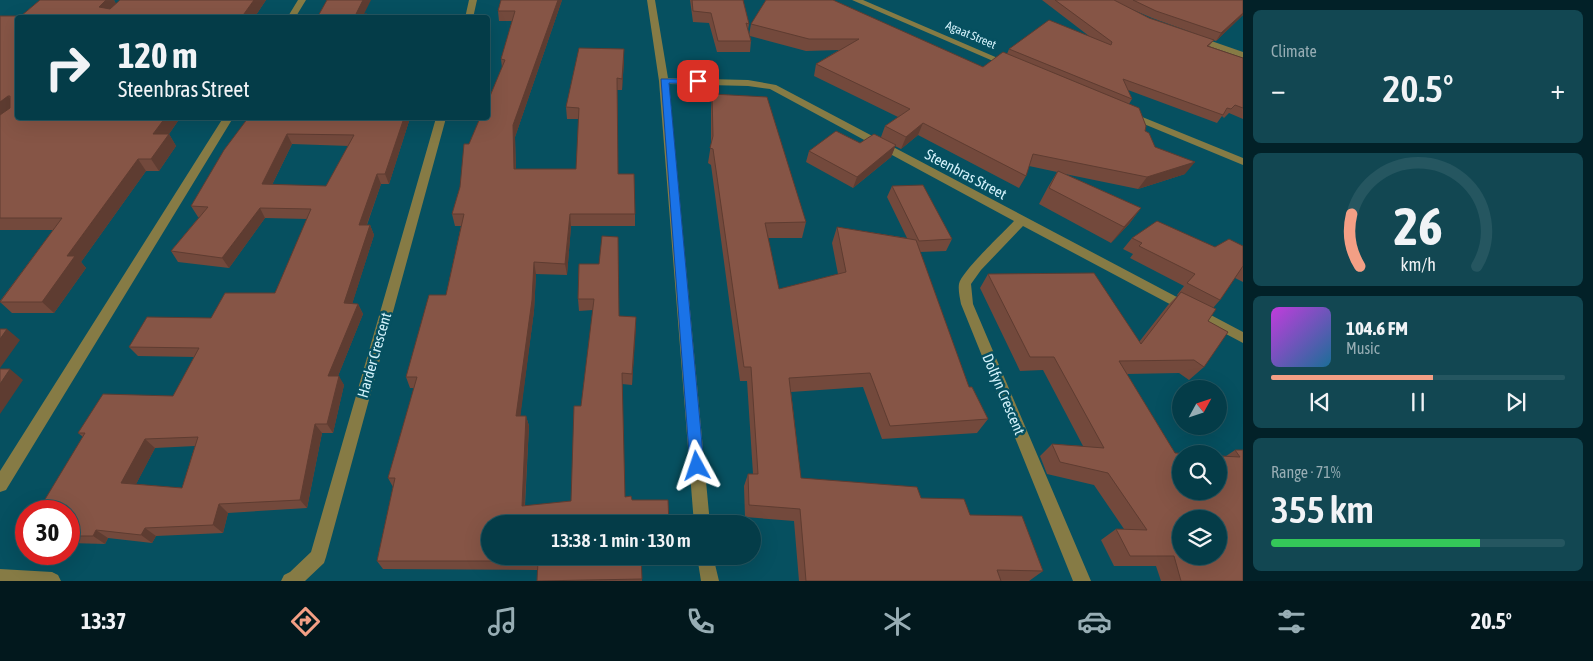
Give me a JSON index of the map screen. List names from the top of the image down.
{
  "streets": {
    "street": [
      "Agaat Street",
      "Steenbras Street",
      "Harder Crescent",
      "Dolfyn Crescent"
    ]
  },
  "crossings": [
    ["Steenbras Street", "Dolfyn Crescent"]
  ],
  "north": "top right",
  "page": {
    "tile": [
      "Climate",
      ["Range · 71%", "355 km"]
    ],
    "turn": ["120 m", "Steenbras Street"],
    "heat": ["−", "20.5°", "+"],
    "song": ["104.6 FM", "Music"],
    "limit": "30",
    "trip": "13:38 · 1 min · 130 m",
    "tabs": ["13:37", "20.5°"],
    "gauge": ["26", "km/h"]
  }
}
